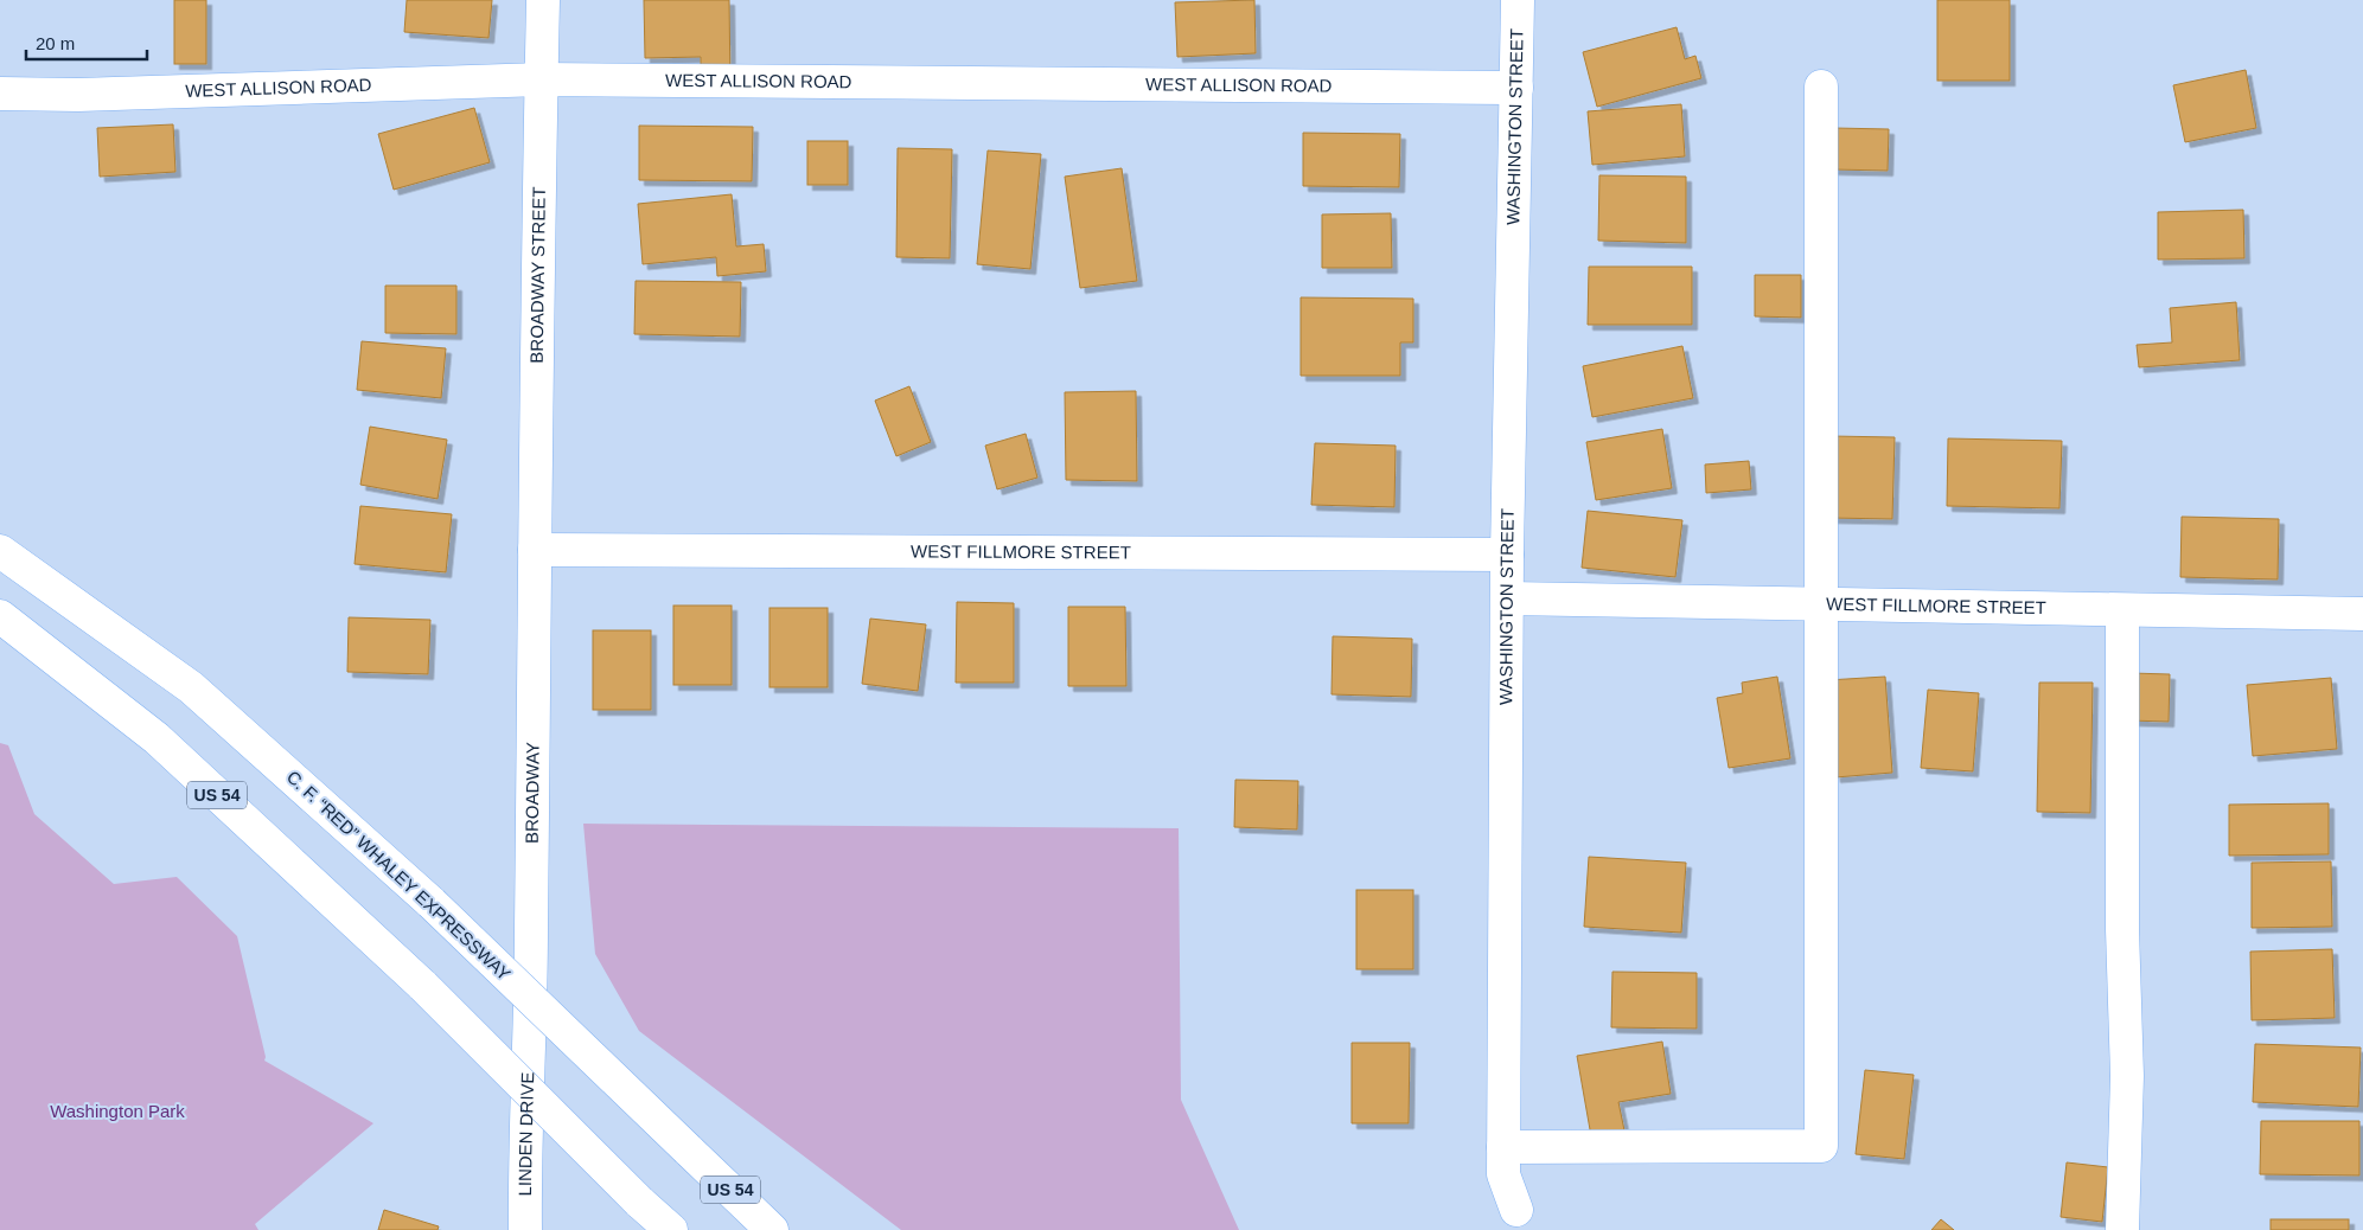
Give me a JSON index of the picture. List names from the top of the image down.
{
  "streets": {
    "main road": [
      "WEST ALLISON ROAD",
      "WASHINGTON STREET",
      "BROADWAY STREET",
      "WEST FILLMORE STREET",
      "BROADWAY",
      "US 54",
      "C. F. “RED” WHALEY EXPRESSWAY",
      "LINDEN DRIVE"
    ]
  },
  "crossings": [
    ["WEST ALLISON ROAD", "WASHINGTON STREET"],
    ["WEST ALLISON ROAD", "BROADWAY STREET"],
    ["WASHINGTON STREET", "WEST FILLMORE STREET"],
    ["BROADWAY STREET", "WEST FILLMORE STREET"],
    ["BROADWAY STREET", "BROADWAY"],
    ["WEST FILLMORE STREET", "BROADWAY"],
    ["BROADWAY", "LINDEN DRIVE"]
  ],
  "parks": ["Washington Park"],
  "scale_bar": "20 m"
}
